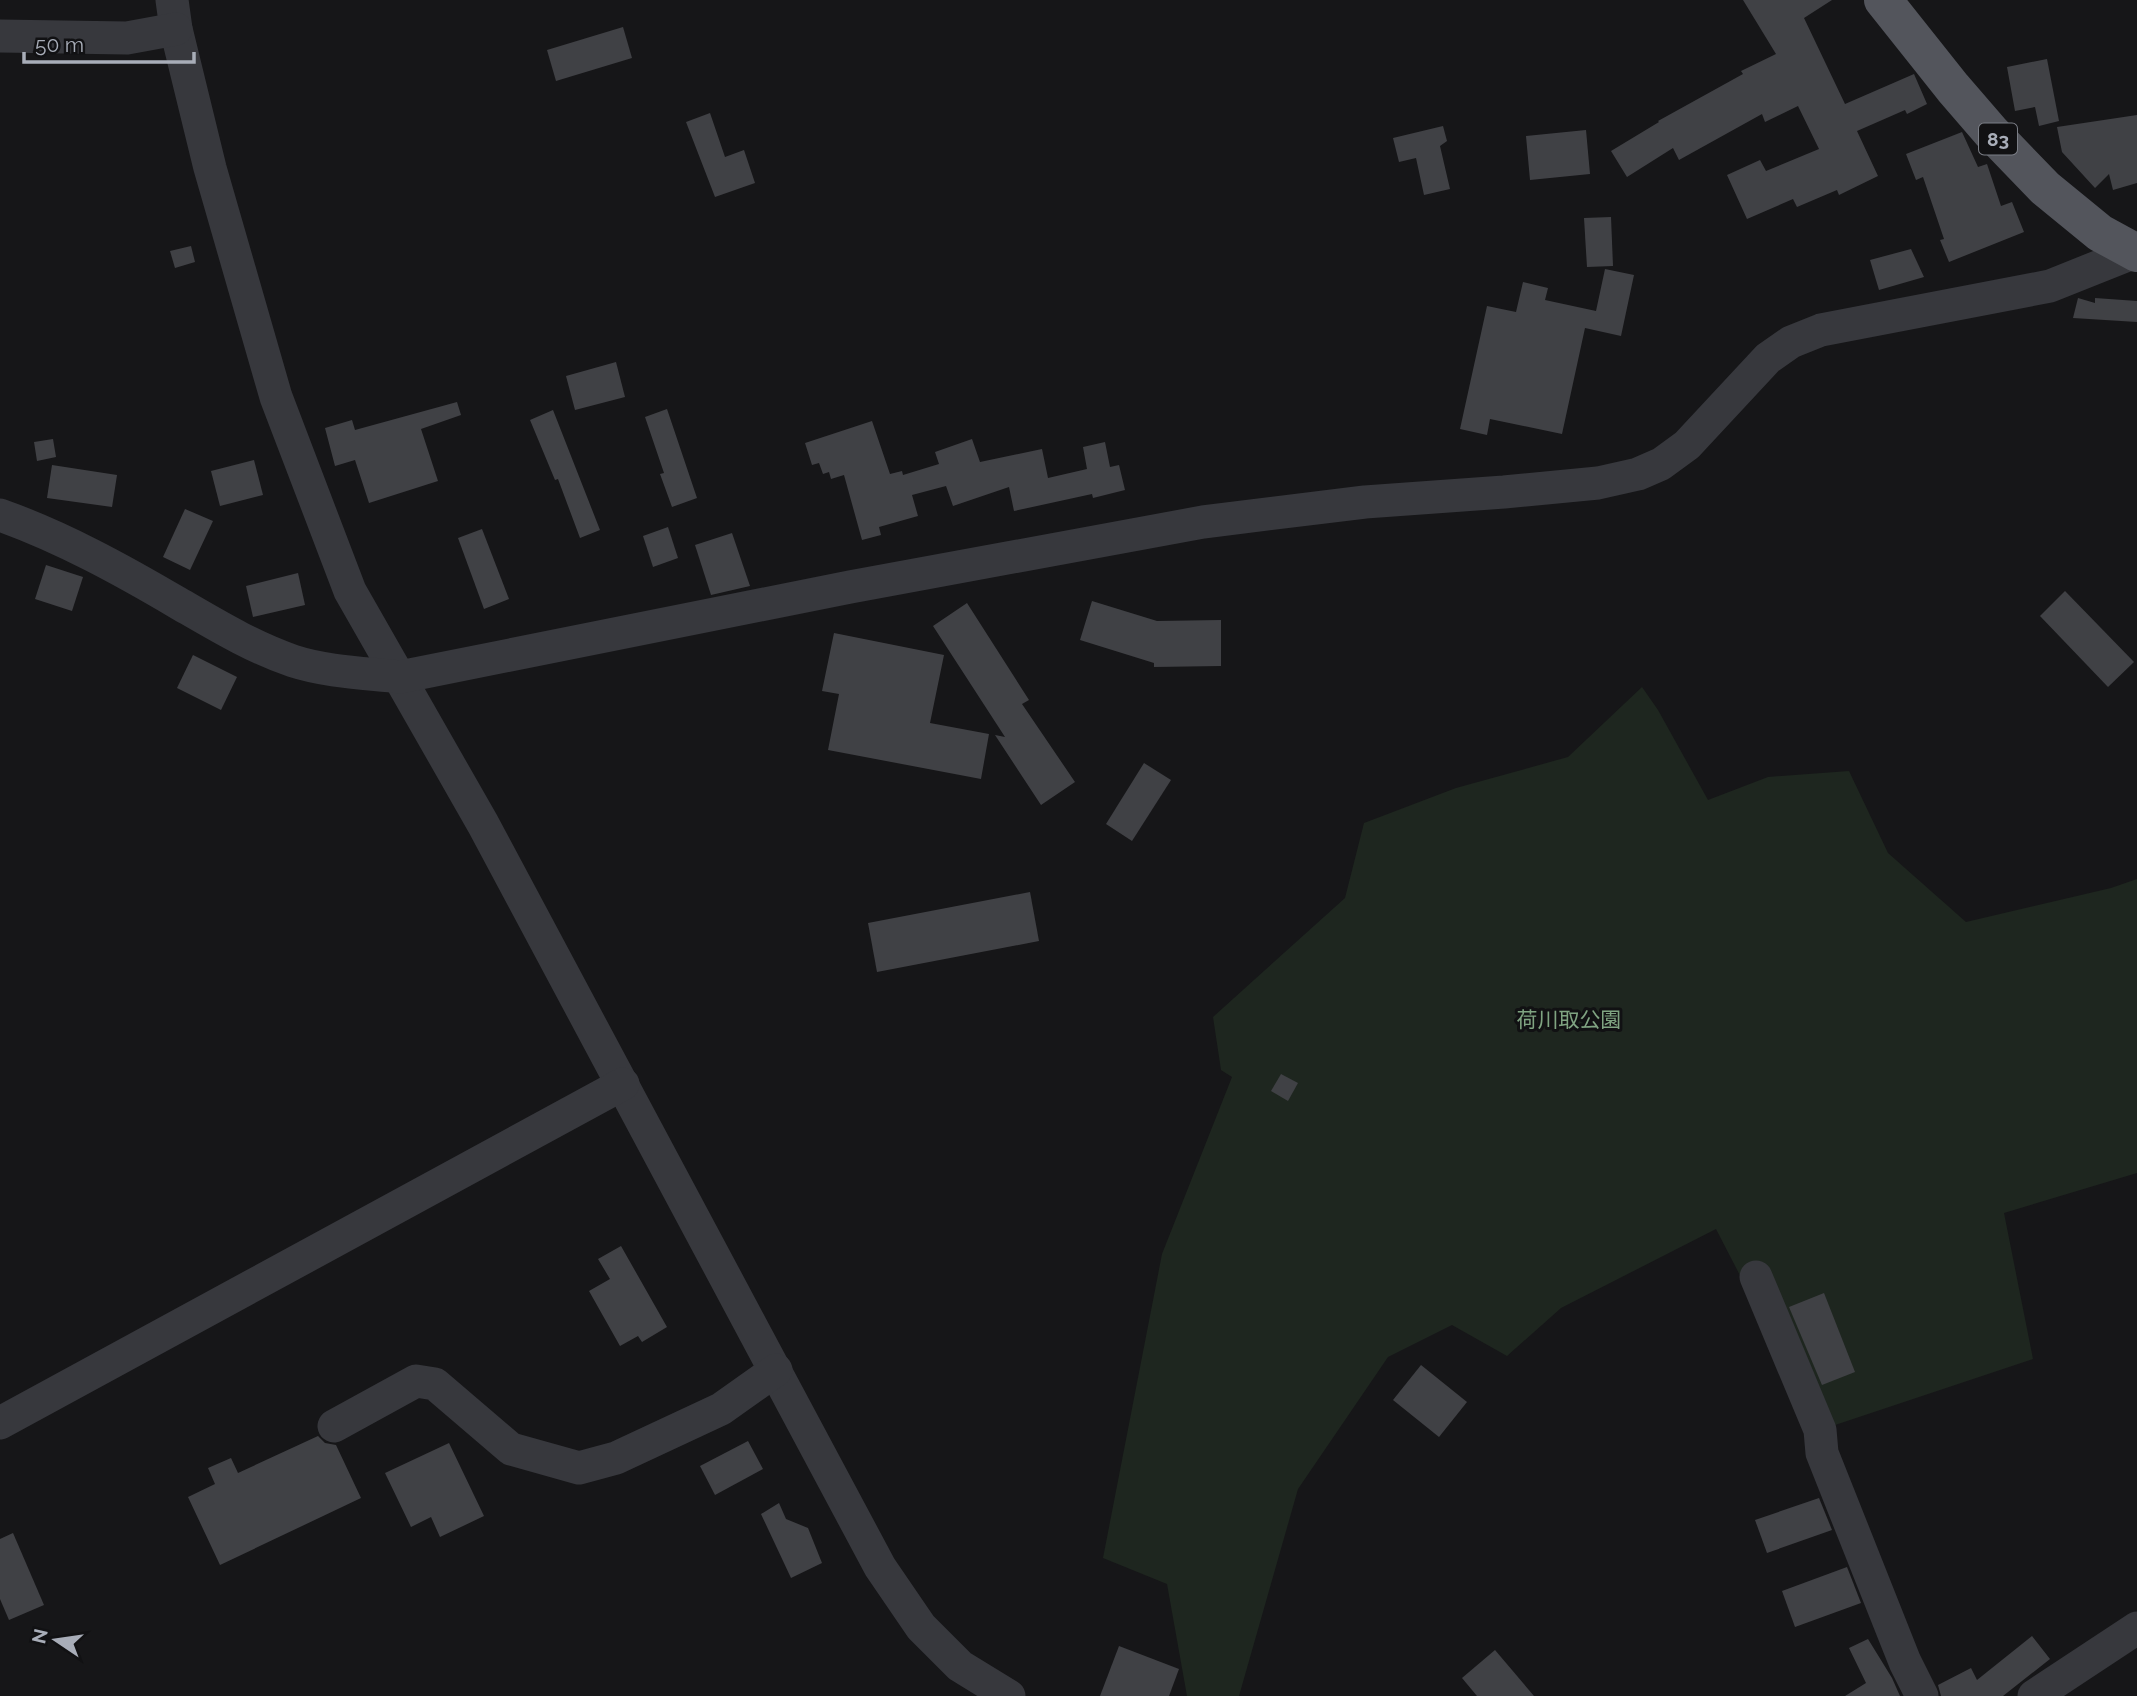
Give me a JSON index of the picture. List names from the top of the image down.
{
  "streets": {
    "main road": ["83"]
  },
  "parks": ["荷川取公園"],
  "scale_bar": "50 m",
  "north": "left"
}
